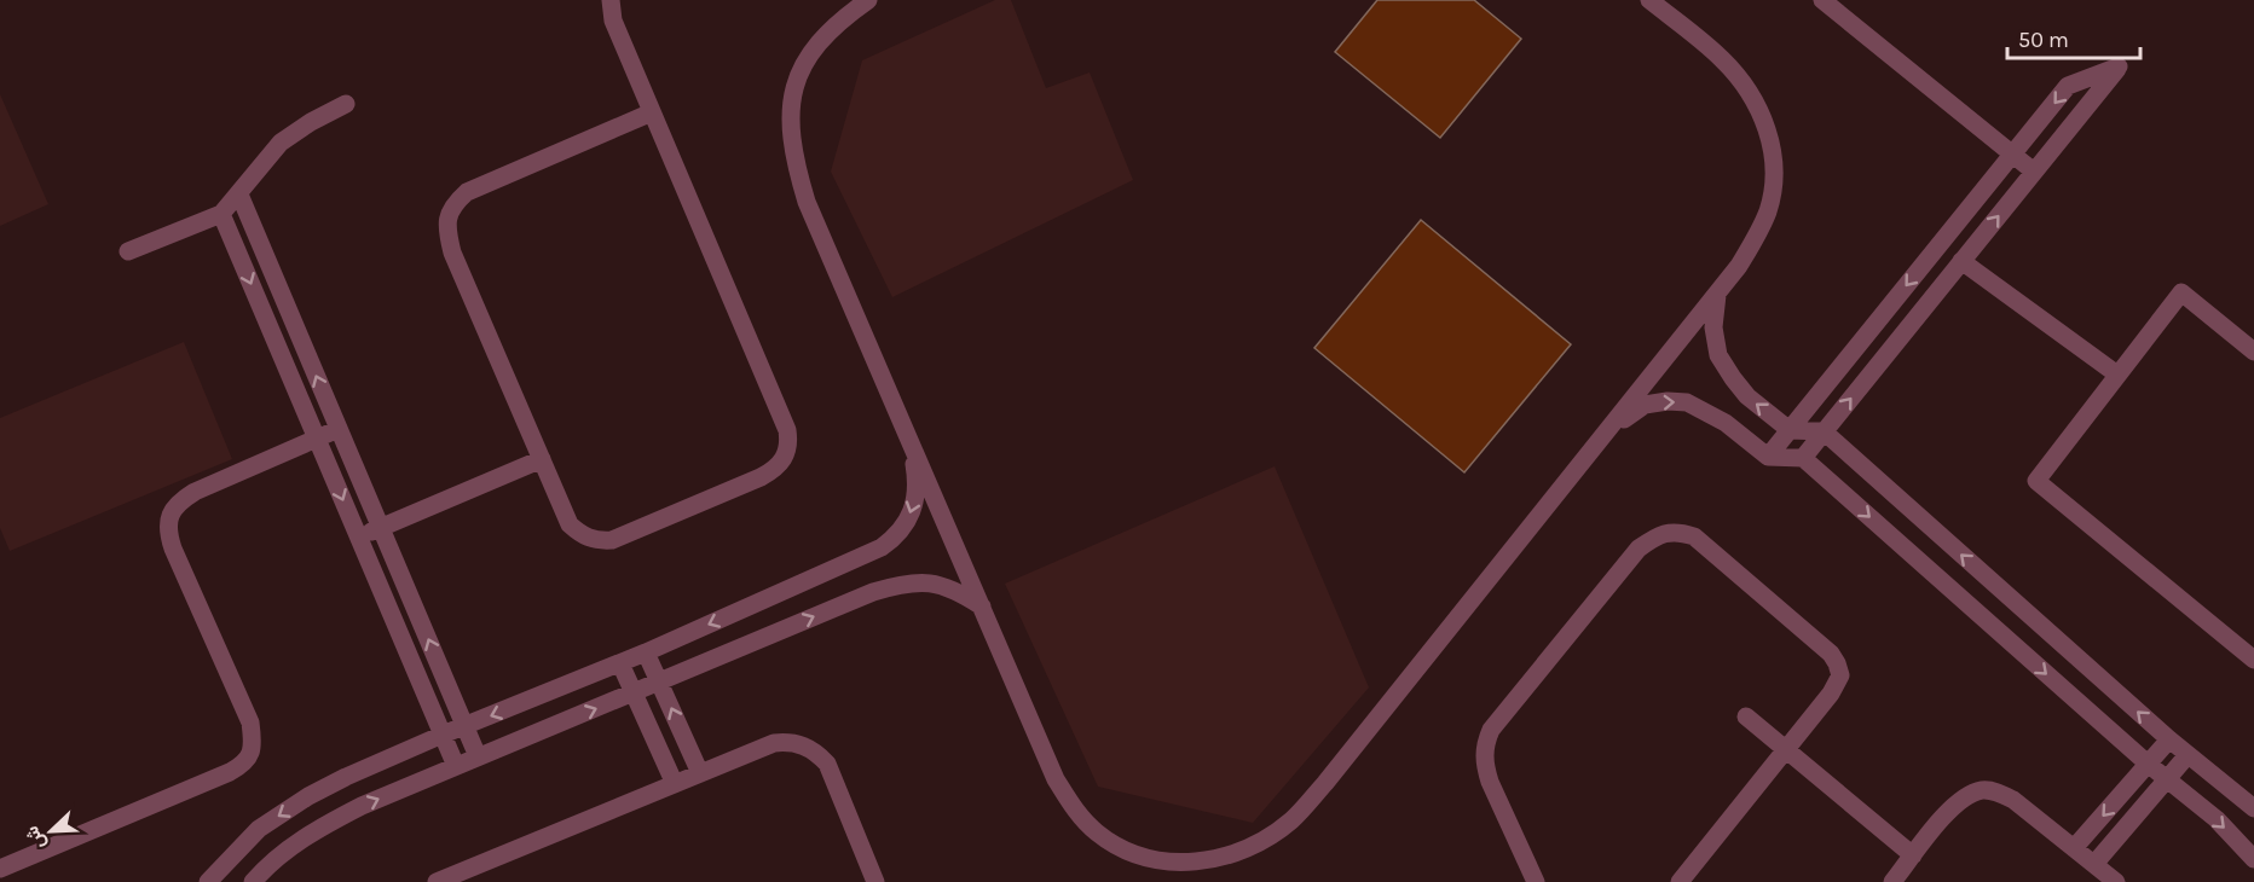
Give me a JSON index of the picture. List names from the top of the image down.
{
  "scale_bar": "50 m",
  "north": "bottom left"
}
